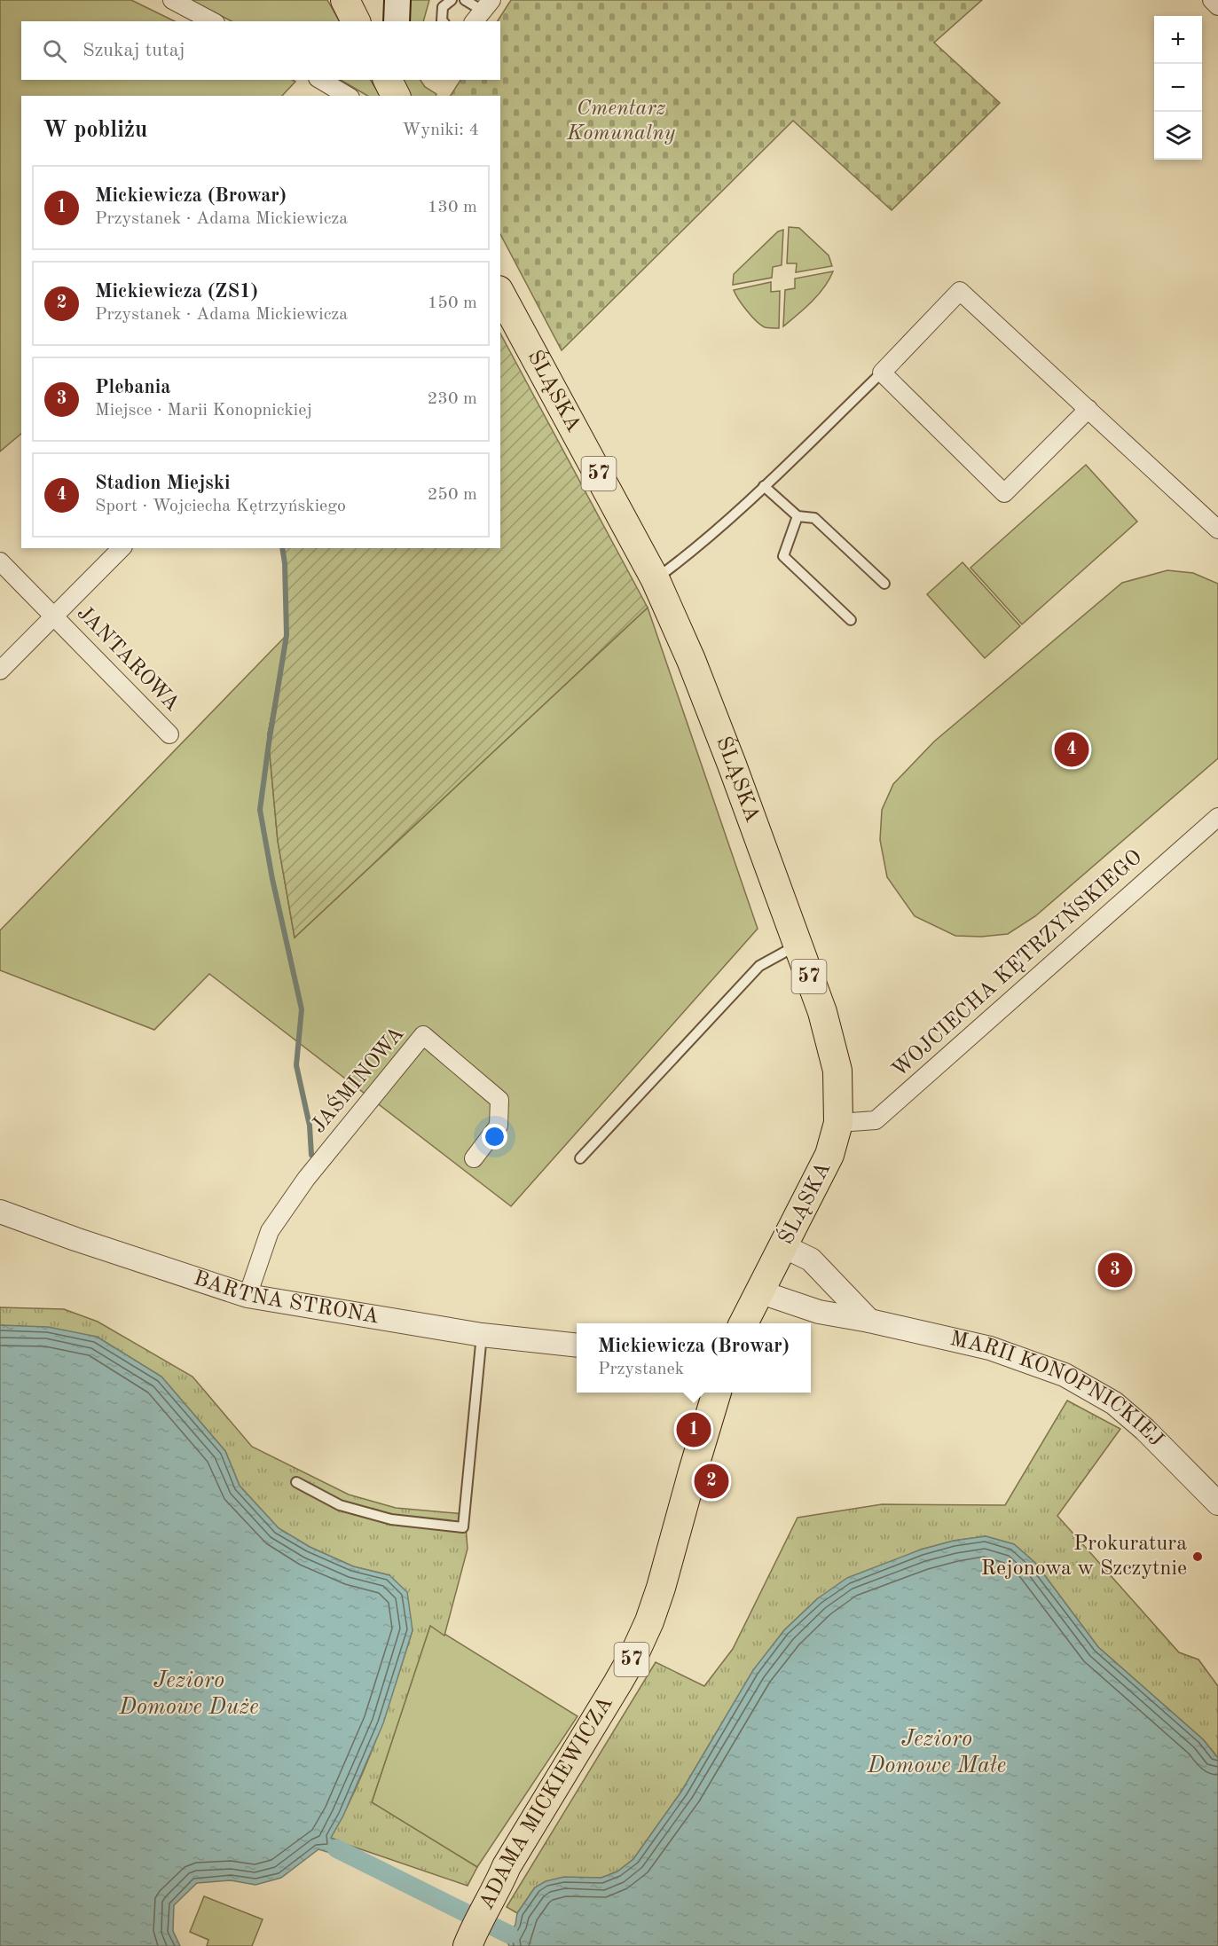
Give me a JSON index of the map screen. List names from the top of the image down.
{
  "streets": {
    "main road": ["ŚLĄSKA", "57", "ADAMA MICKIEWICZA"],
    "street": [
      "JANTAROWA",
      "WOJCIECHA KĘTRZYŃSKIEGO",
      "JAŚMINOWA",
      "BARTNA STRONA",
      "MARII KONOPNICKIEJ"
    ]
  },
  "crossings": [
    ["ŚLĄSKA", "57"],
    ["ŚLĄSKA", "WOJCIECHA KĘTRZYŃSKIEGO"],
    ["ŚLĄSKA", "MARII KONOPNICKIEJ"],
    ["57", "MARII KONOPNICKIEJ"],
    ["JAŚMINOWA", "BARTNA STRONA"]
  ],
  "water": ["Jezioro Domowe Duże", "Jezioro Domowe Małe"],
  "parks": ["Cmentarz Komunalny"],
  "places": ["Prokuratura Rejonowa w Szczytnie"],
  "page": {
    "map_buttons": ["+", "−"],
    "search": "Szukaj tutaj",
    "heading": ["W pobliżu", "Wyniki: 4"],
    "list": [
      {
        "mark": "1",
        "name": "Mickiewicza (Browar)",
        "note": "Przystanek · Adama Mickiewicza",
        "value": "130 m"
      },
      {
        "mark": "2",
        "name": "Mickiewicza (ZS1)",
        "note": "Przystanek · Adama Mickiewicza",
        "value": "150 m"
      },
      {
        "mark": "3",
        "name": "Plebania",
        "note": "Miejsce · Marii Konopnickiej",
        "value": "230 m"
      },
      {
        "mark": "4",
        "name": "Stadion Miejski",
        "note": "Sport · Wojciecha Kętrzyńskiego",
        "value": "250 m"
      }
    ],
    "pins": [
      "4",
      "3",
      "1",
      "2"
    ],
    "popup": ["Mickiewicza (Browar)", "Przystanek"]
  }
}
